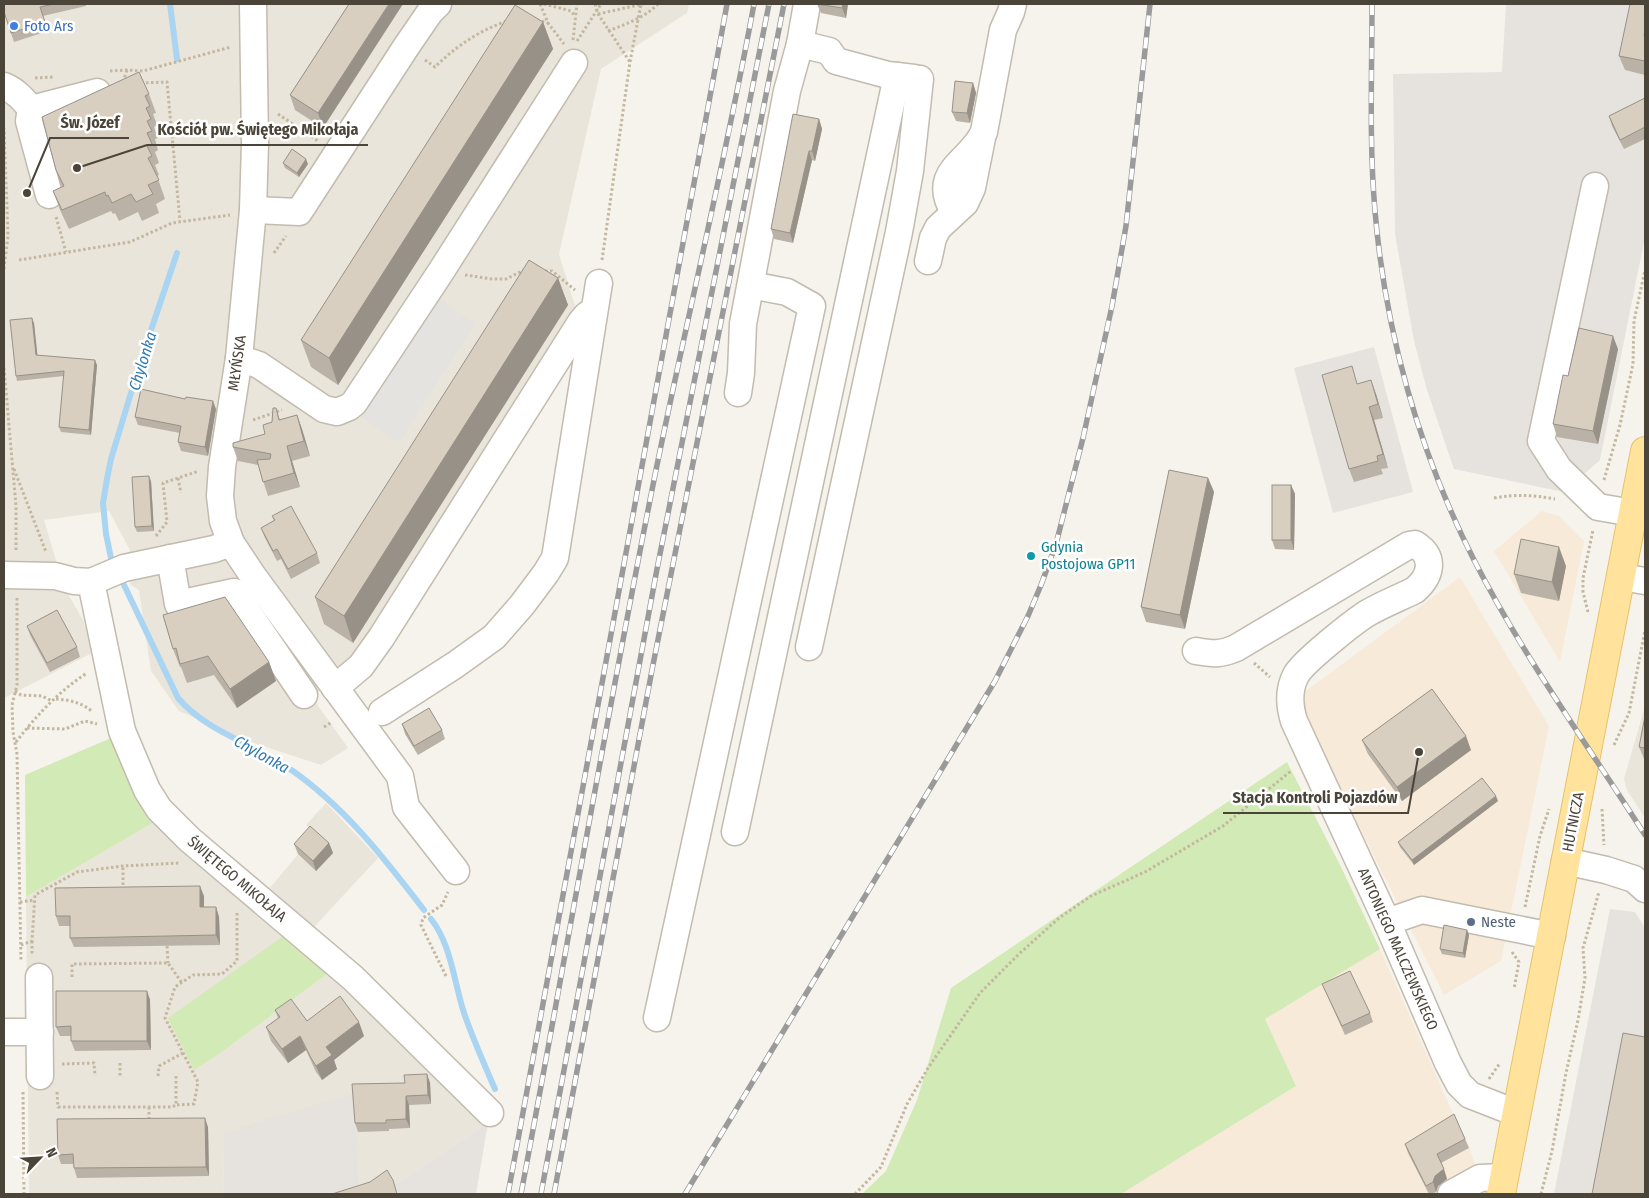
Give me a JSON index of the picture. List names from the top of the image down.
{
  "streets": {
    "main road": ["HUTNICZA"],
    "street": ["MŁYŃSKA", "ŚWIĘTEGO MIKOŁAJA", "ANTONIEGO MALCZEWSKIEGO"]
  },
  "crossings": [
    ["HUTNICZA", "ANTONIEGO MALCZEWSKIEGO"]
  ],
  "water": ["Chylonka"],
  "places": [
    "Foto Ars",
    "Kościół pw. Świętego Mikołaja",
    "Św. Józef",
    "Gdynia Postojowa GP11",
    "Stacja Kontroli Pojazdów",
    "Neste"
  ],
  "north": "top right"
}
